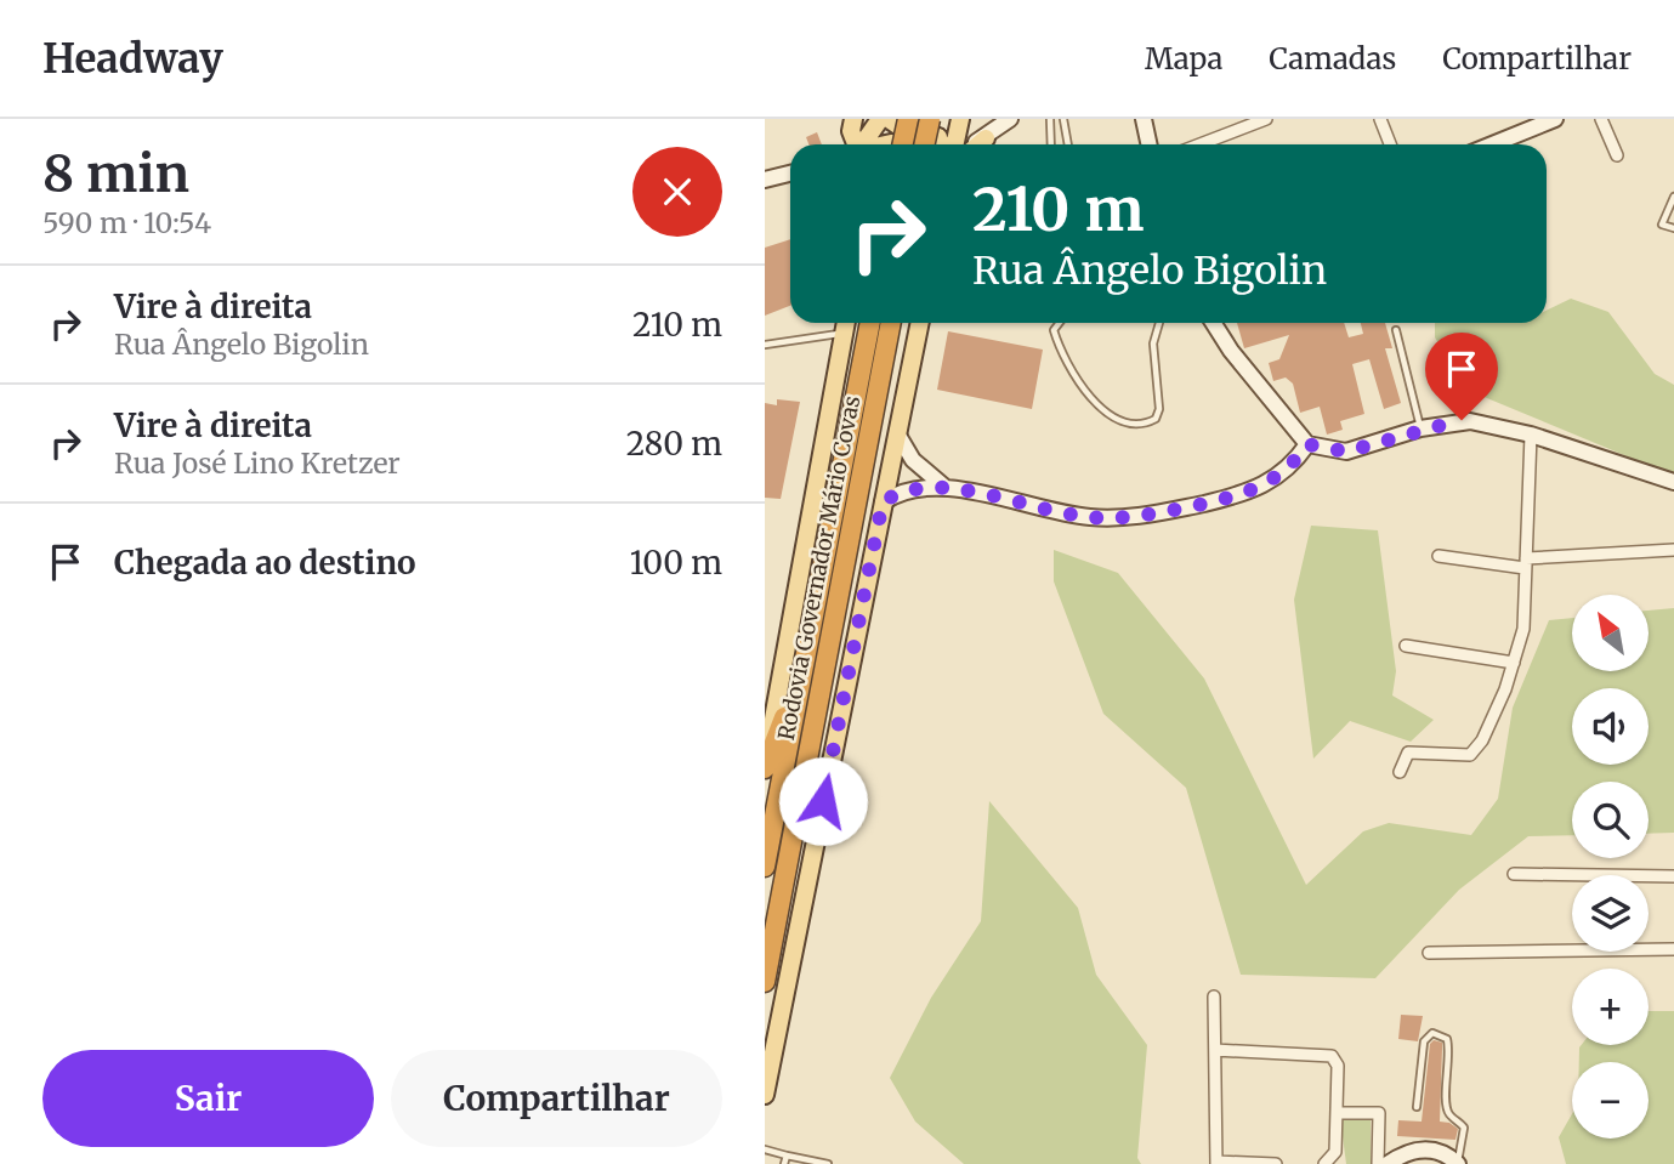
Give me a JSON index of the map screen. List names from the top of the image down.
{
  "streets": {
    "highway": ["Rodovia Governador Mário Covas"]
  },
  "north": "top left",
  "page": {
    "header": "Headway",
    "nav": ["Mapa", "Camadas", "Compartilhar"],
    "heading": ["8 min", "590 m · 10:54"],
    "turn": ["210 m", "Rua Ângelo Bigolin"],
    "list": [
      {
        "name": "Vire à direita",
        "note": "Rua Ângelo Bigolin",
        "value": "210 m"
      },
      {
        "name": "Vire à direita",
        "note": "Rua José Lino Kretzer",
        "value": "280 m"
      },
      {
        "name": "Chegada ao destino",
        "value": "100 m"
      }
    ],
    "map_buttons": ["+", "−"],
    "buttons": ["Sair", "Compartilhar"]
  }
}
